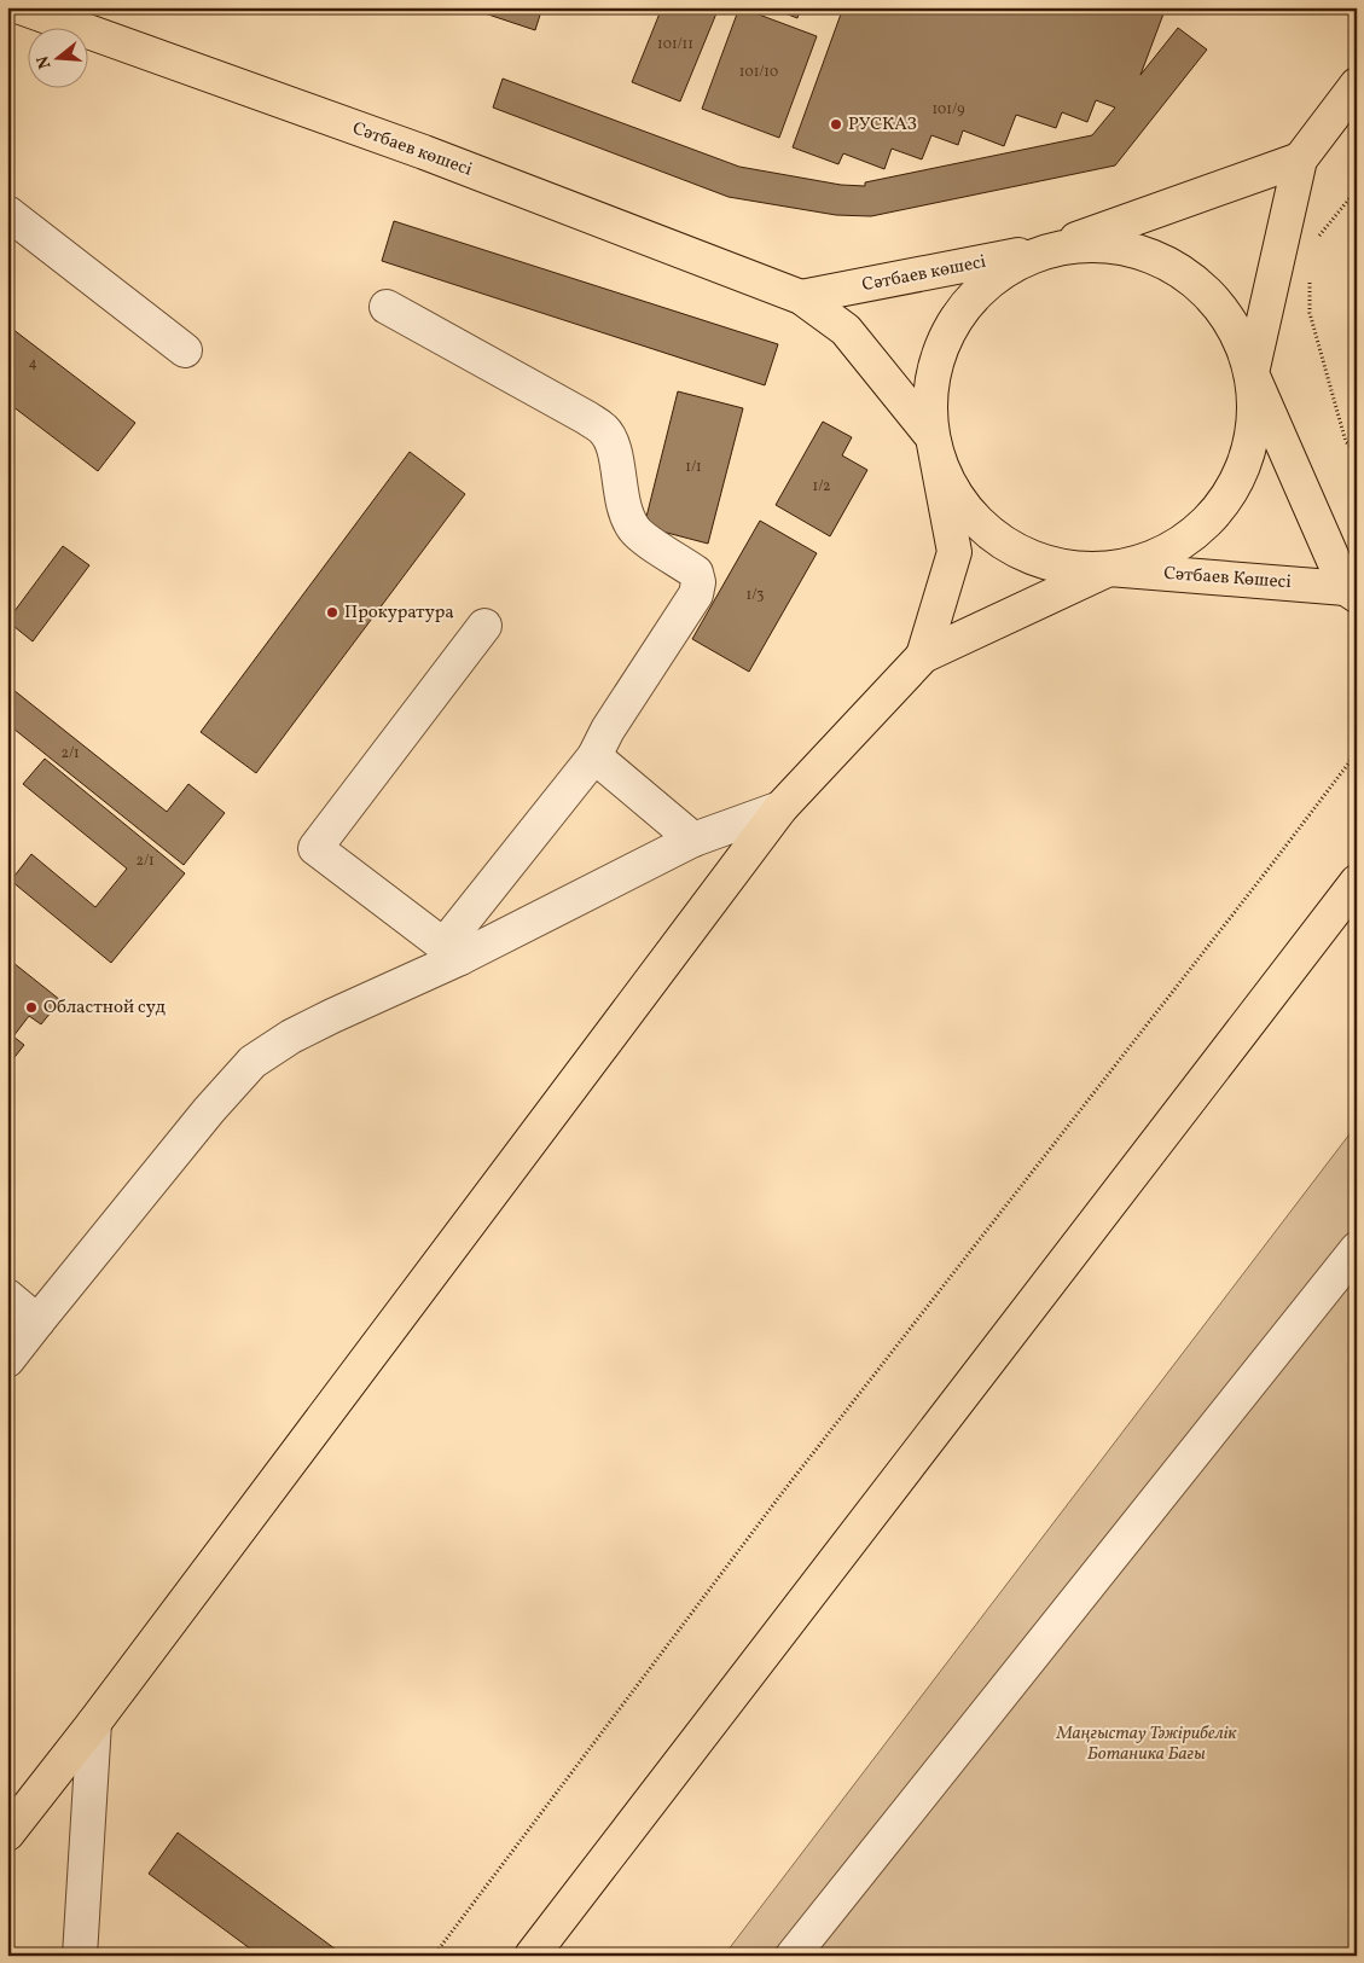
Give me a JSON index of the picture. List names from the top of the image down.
{
  "streets": {
    "main road": ["Сәтбаев көшесі", "Сәтбаев Көшесі"]
  },
  "crossings": [
    ["Сәтбаев көшесі", "Сәтбаев Көшесі"]
  ],
  "parks": ["Маңғыстау Тәжірибелік Ботаника Бағы"],
  "places": ["РУСКАЗ", "Прокуратура", "Областной суд"],
  "house_numbers": [
    "101/11",
    "101/10",
    "101/9",
    "4",
    "1/1",
    "1/2",
    "1/3",
    "2/1",
    "2/1"
  ],
  "north": "left"
}
